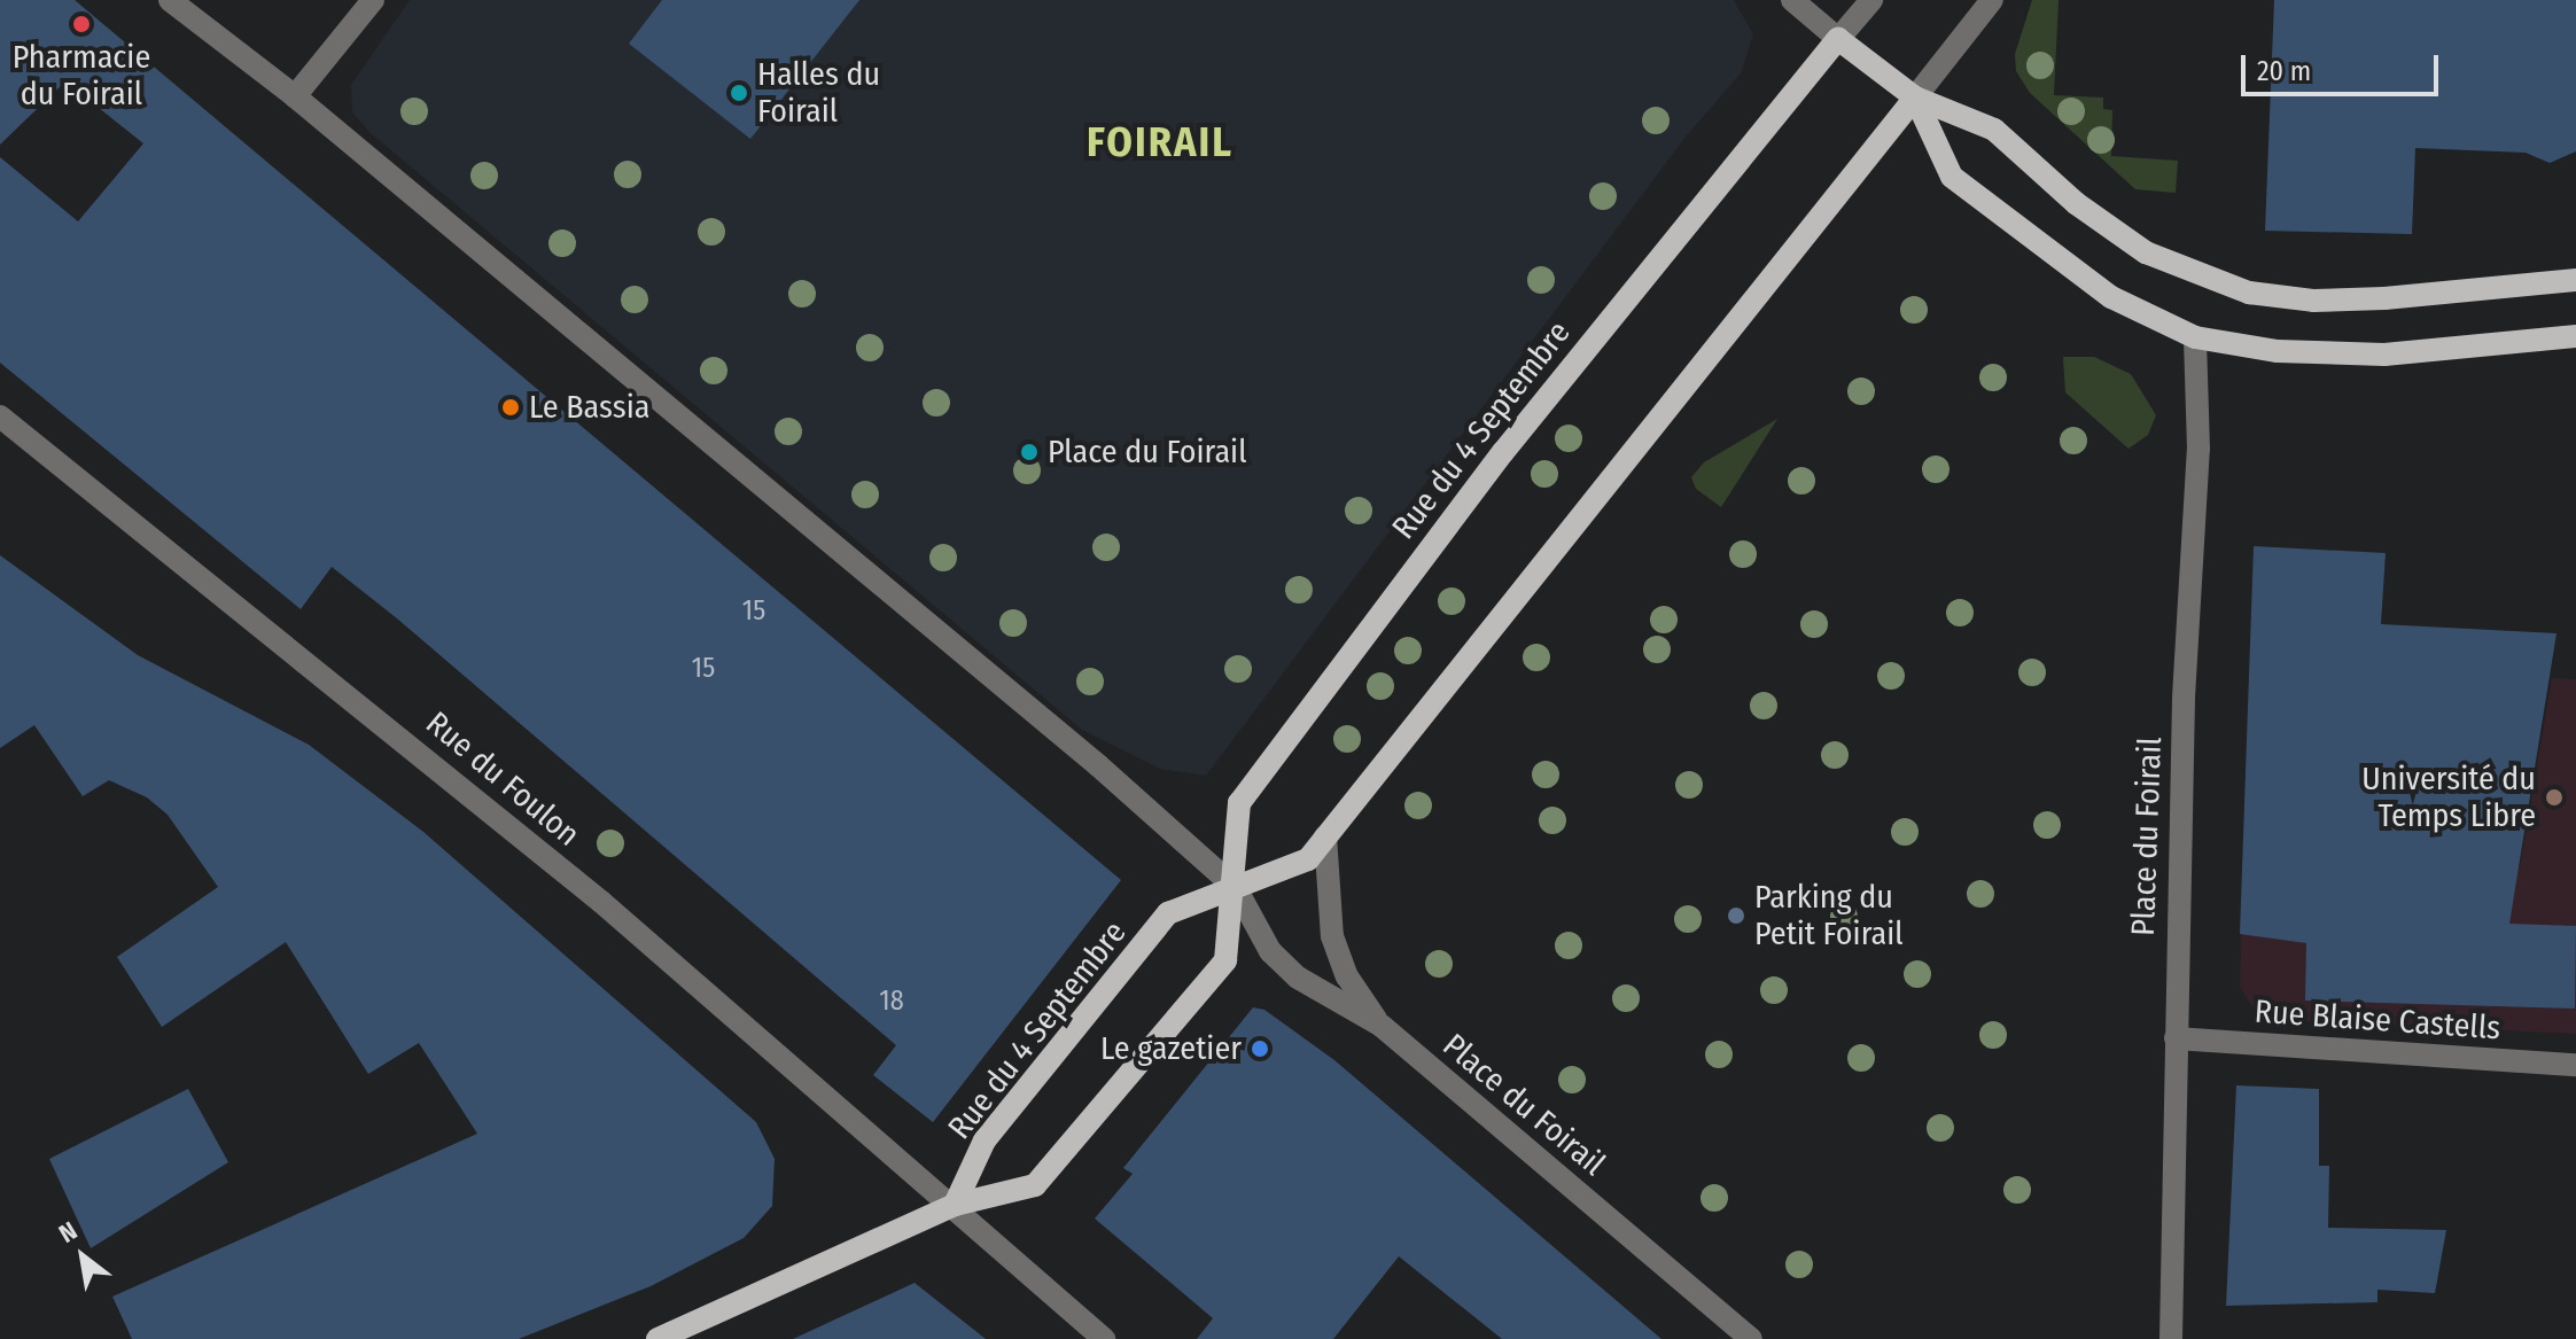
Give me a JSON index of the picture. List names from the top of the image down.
{
  "streets": {
    "main road": ["Rue du 4 Septembre"],
    "street": ["Rue du Foulon", "Place du Foirail", "Rue Blaise Castells"]
  },
  "crossings": [
    ["Rue du 4 Septembre", "Rue du Foulon"],
    ["Rue du 4 Septembre", "Place du Foirail"],
    ["Place du Foirail", "Rue Blaise Castells"]
  ],
  "districts": ["FOIRAIL"],
  "places": [
    "Pharmacie du Foirail",
    "Halles du Foirail",
    "Le Bassia",
    "Place du Foirail",
    "Université du Temps Libre",
    "Parking du Petit Foirail",
    "Le gazetier"
  ],
  "house_numbers": ["15", "15", "18"],
  "scale_bar": "20 m",
  "north": "top left"
}
